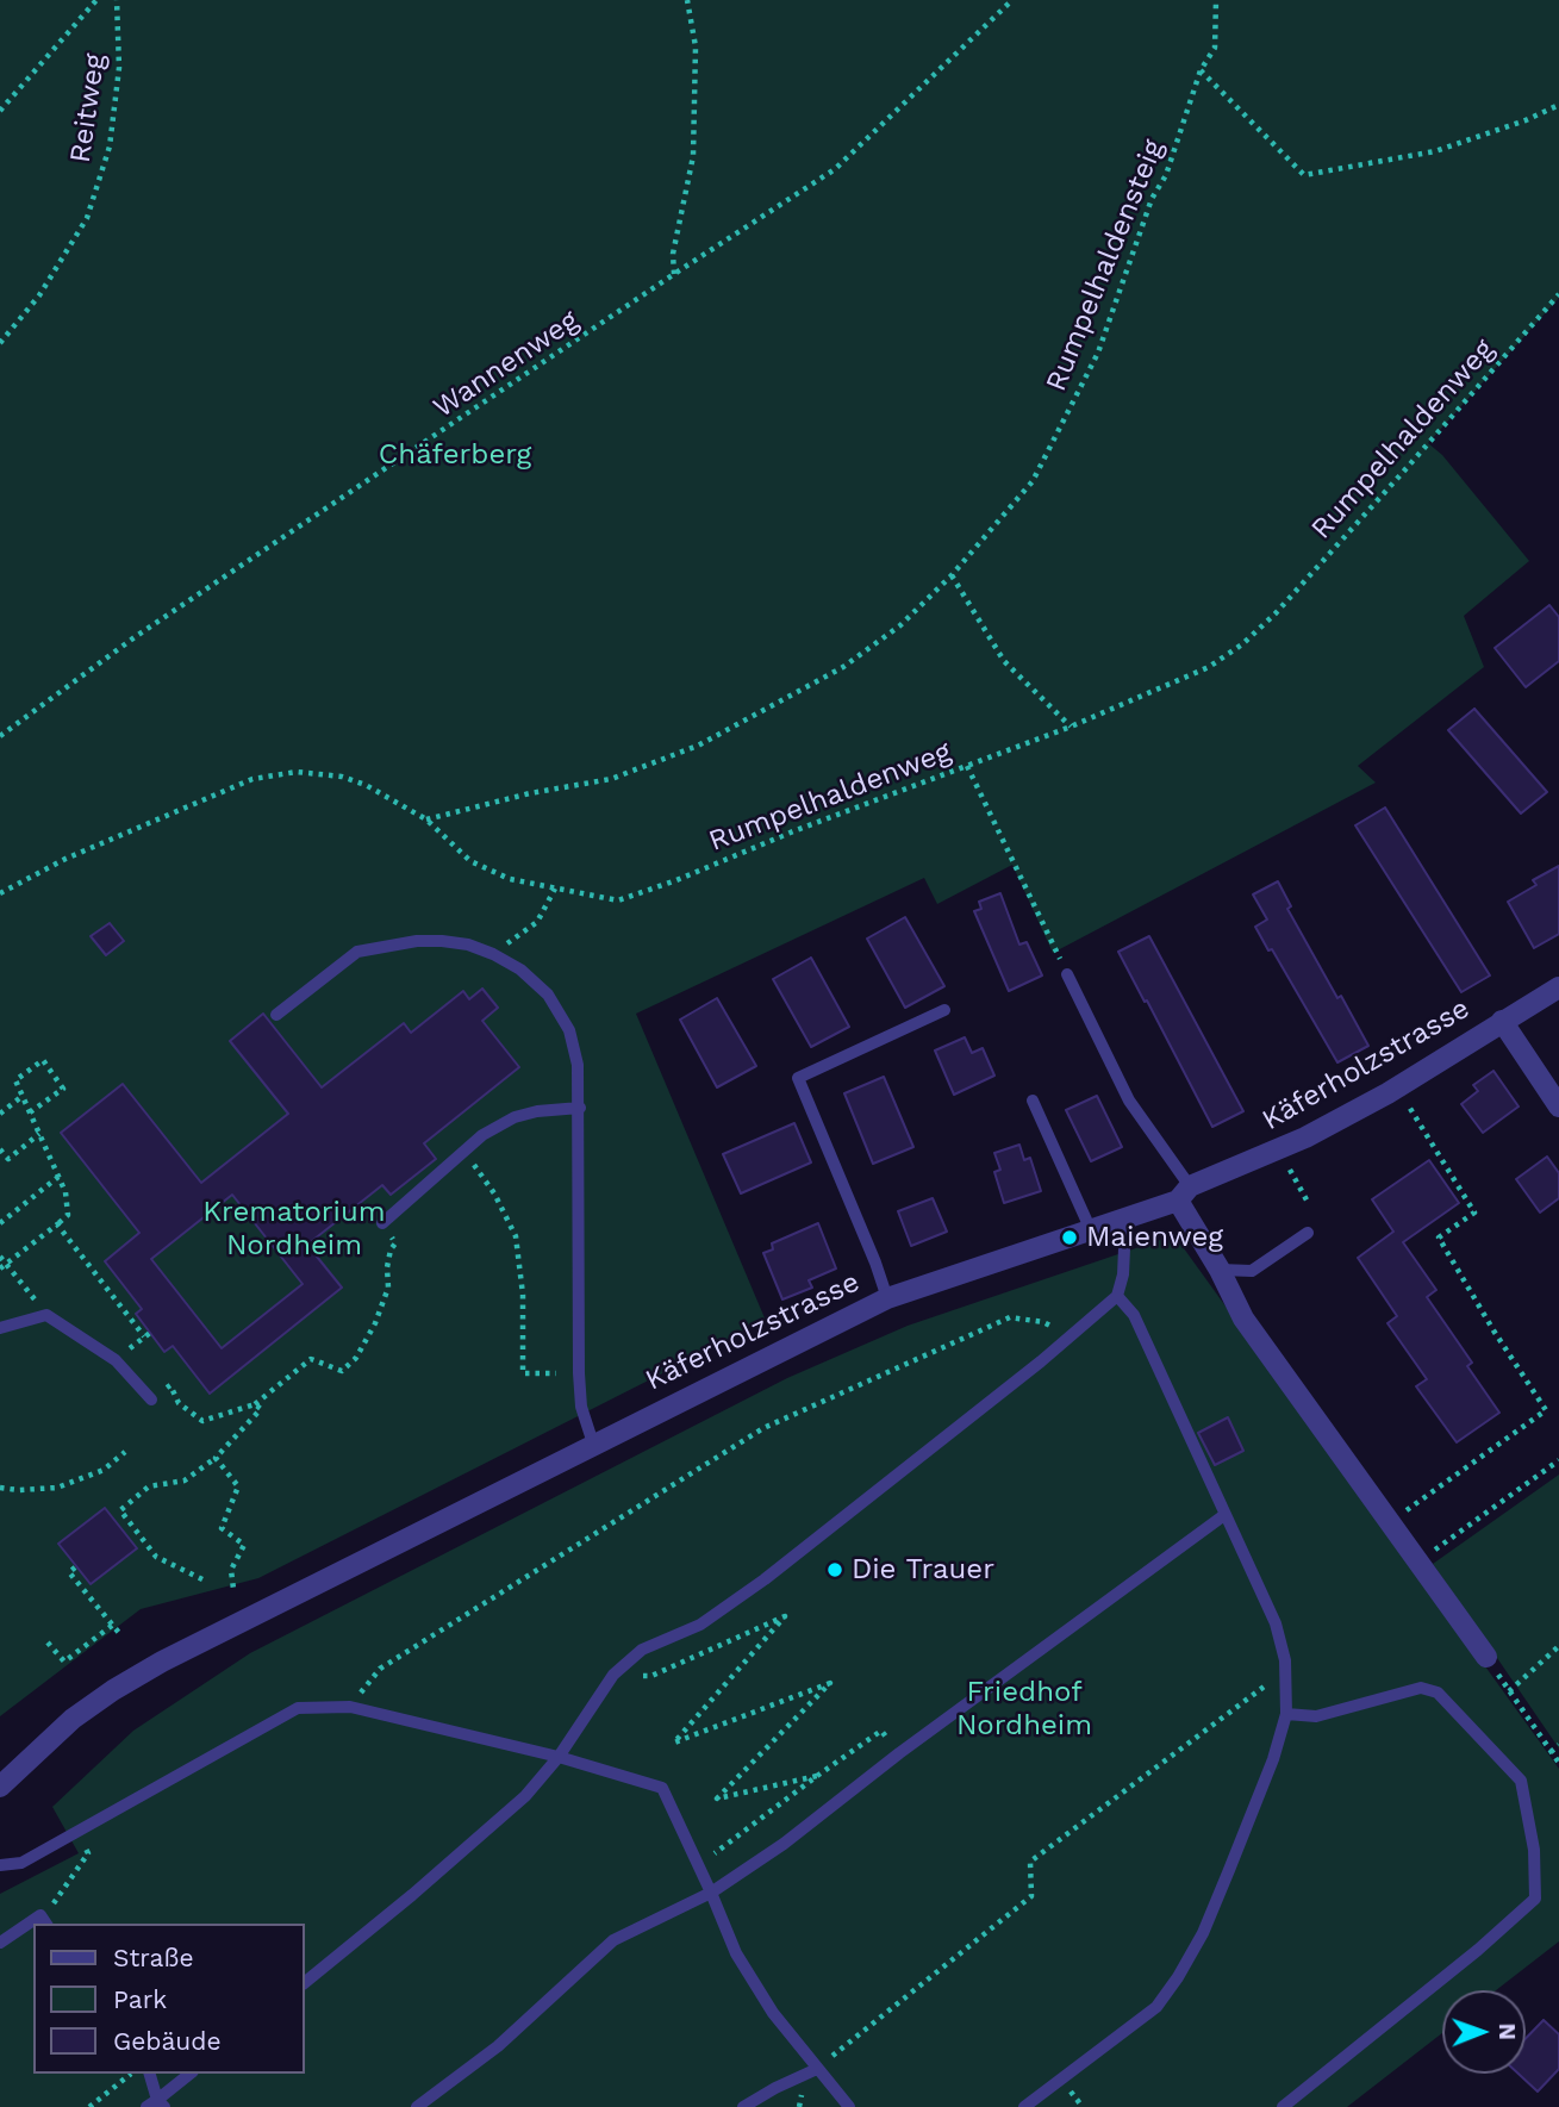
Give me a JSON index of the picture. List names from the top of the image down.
{
  "streets": {
    "street": ["Käferholzstrasse"],
    "path": [
      "Reitweg",
      "Rumpelhaldensteig",
      "Wannenweg",
      "Rumpelhaldenweg"
    ]
  },
  "crossings": [
    ["Rumpelhaldensteig", "Rumpelhaldenweg"]
  ],
  "parks": ["Chäferberg", "Krematorium Nordheim", "Friedhof Nordheim"],
  "places": ["Maienweg", "Die Trauer"],
  "legend": ["Straße", "Park", "Gebäude"],
  "north": "right"
}
